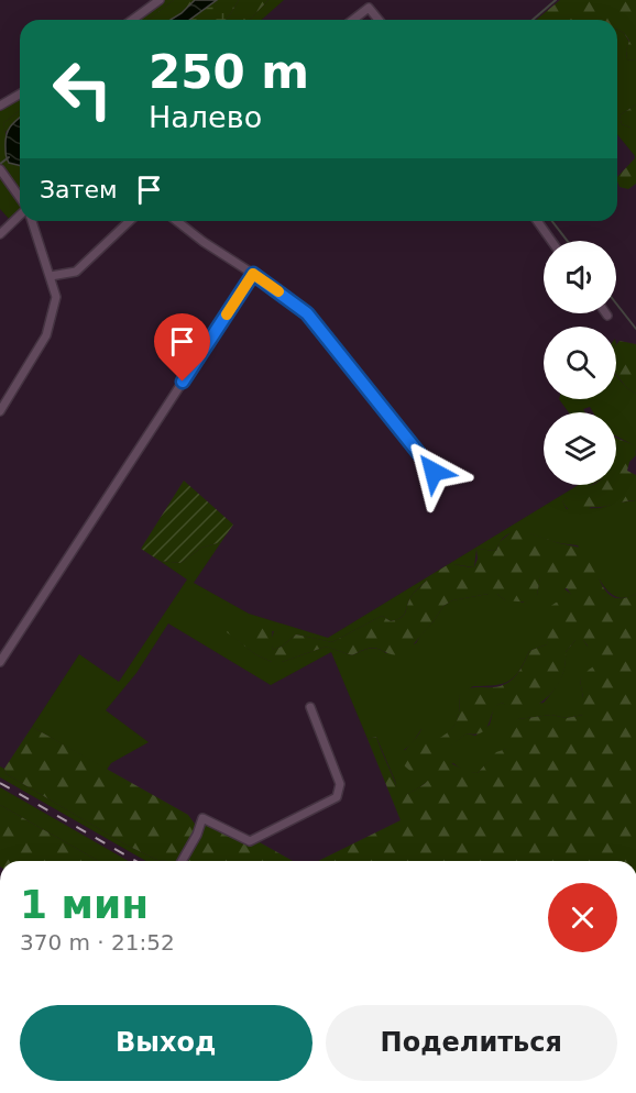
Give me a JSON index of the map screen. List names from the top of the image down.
{
  "page": {
    "turn": ["250 m", "Налево"],
    "then": "Затем",
    "heading": ["1 мин", "370 m · 21:52"],
    "buttons": ["Выход", "Поделиться"]
  }
}
